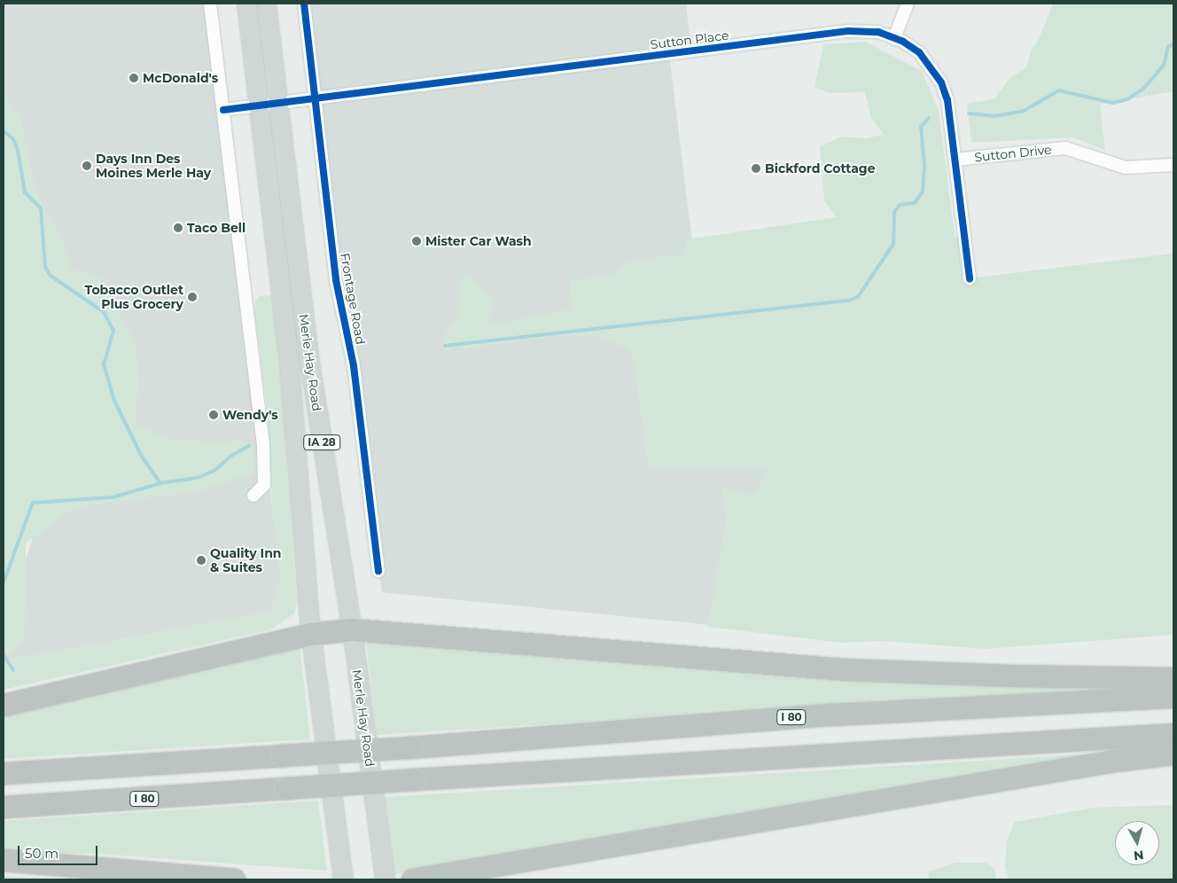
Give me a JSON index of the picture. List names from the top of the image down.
{
  "streets": {
    "highway": ["I 80"],
    "main road": ["Merle Hay Road", "IA 28"],
    "street": ["Sutton Place", "Sutton Drive", "Frontage Road"]
  },
  "crossings": [
    ["Sutton Place", "Sutton Drive"],
    ["Sutton Place", "Frontage Road"],
    ["Sutton Place", "Merle Hay Road"]
  ],
  "places": [
    "McDonald's",
    "Days Inn Des Moines Merle Hay",
    "Bickford Cottage",
    "Taco Bell",
    "Mister Car Wash",
    "Tobacco Outlet Plus Grocery",
    "Wendy's",
    "Quality Inn & Suites"
  ],
  "scale_bar": "50 m",
  "north": "bottom"
}
